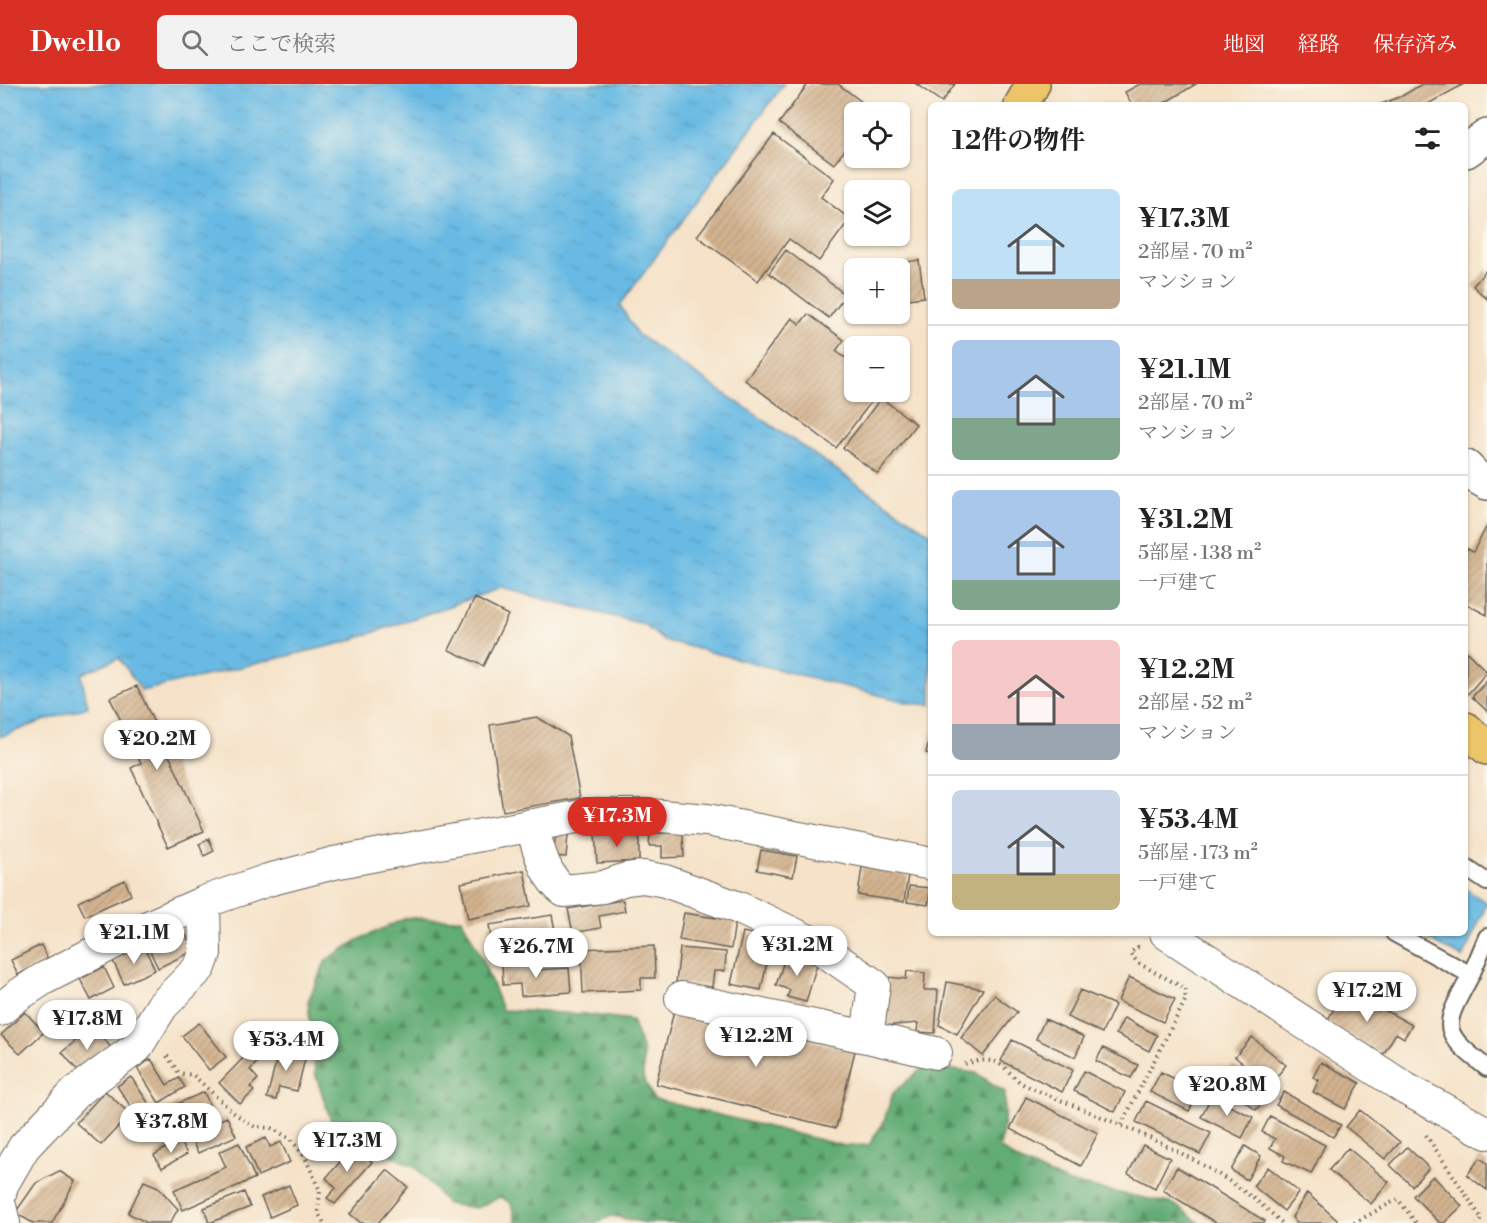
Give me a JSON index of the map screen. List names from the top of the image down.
{
  "page": {
    "header": "Dwello",
    "search": "ここで検索",
    "nav": ["地図", "経路", "保存済み"],
    "map_buttons": ["+", "−"],
    "heading": "12件の物件",
    "list": [
      {
        "name": "¥17.3M",
        "note": "2部屋 · 70 m² · マンション"
      },
      {
        "name": "¥21.1M",
        "note": "2部屋 · 70 m² · マンション"
      },
      {
        "name": "¥31.2M",
        "note": "5部屋 · 138 m² · 一戸建て"
      },
      {
        "name": "¥12.2M",
        "note": "2部屋 · 52 m² · マンション"
      },
      {
        "name": "¥53.4M",
        "note": "5部屋 · 173 m² · 一戸建て"
      }
    ],
    "price": [
      "¥20.2M",
      "¥17.3M",
      "¥21.1M",
      "¥31.2M",
      "¥26.7M",
      "¥17.2M",
      "¥17.8M",
      "¥12.2M",
      "¥53.4M",
      "¥20.8M",
      "¥37.8M",
      "¥17.3M"
    ]
  }
}
